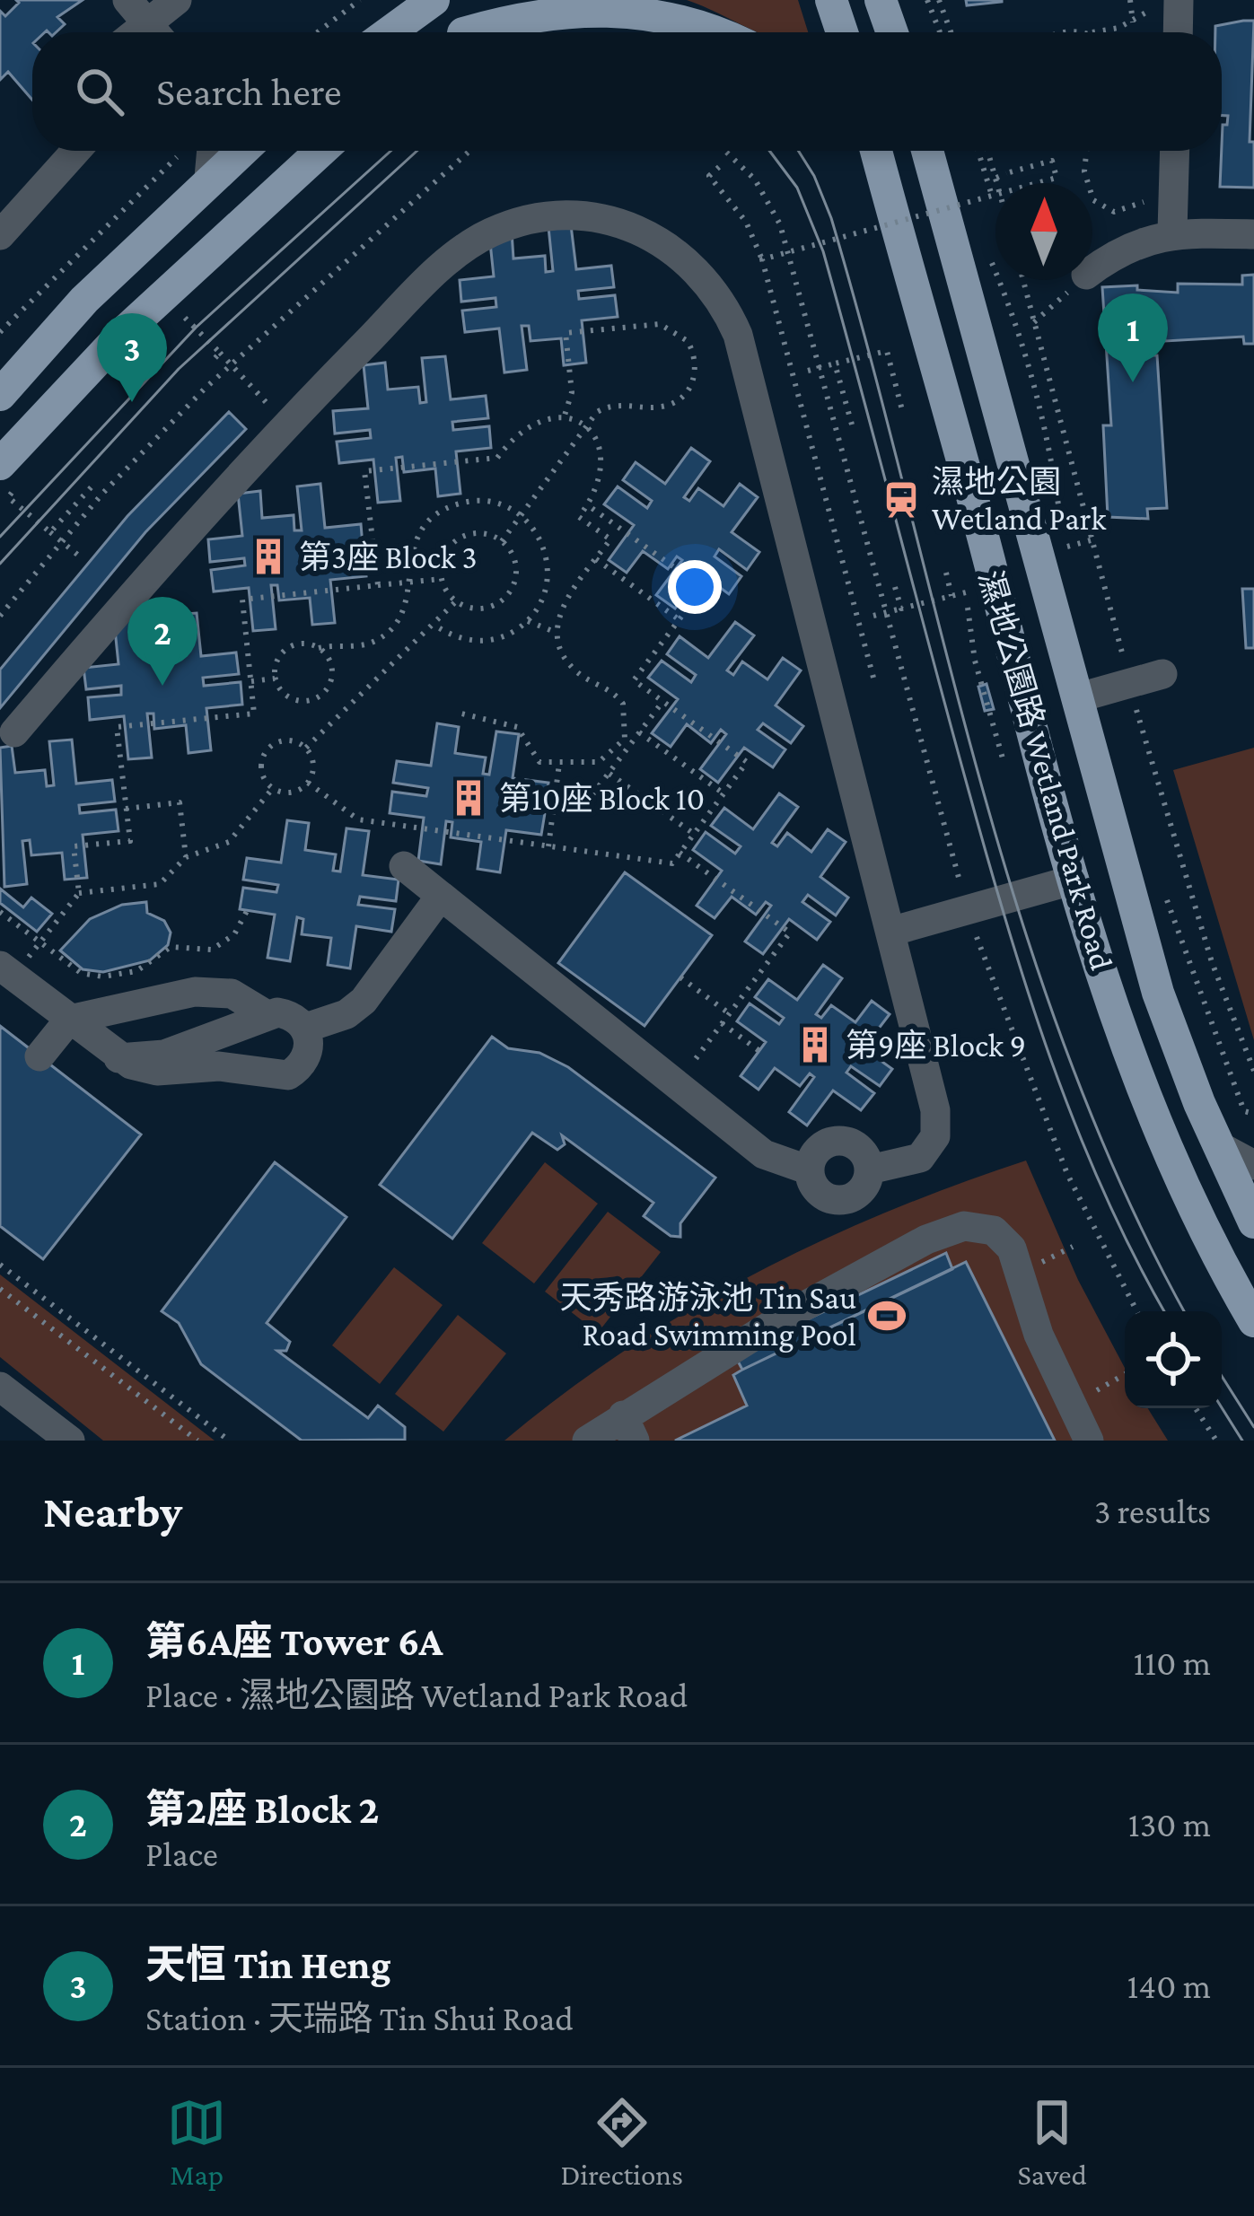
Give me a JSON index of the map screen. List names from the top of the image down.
{
  "streets": {
    "main road": ["濕地公園路 Wetland Park Road"]
  },
  "places": {
    "station": ["濕地公園 Wetland Park"],
    "building": ["第3座 Block 3", "第10座 Block 10", "第9座 Block 9"],
    "sports": ["天秀路游泳池 Tin Sau Road Swimming Pool"]
  },
  "north": "top",
  "page": {
    "search": "Search here",
    "pins": ["1", "3", "2"],
    "heading": ["Nearby", "3 results"],
    "list": [
      {
        "mark": "1",
        "name": "第6A座 Tower 6A",
        "note": "Place · 濕地公園路 Wetland Park Road",
        "value": "110 m"
      },
      {
        "mark": "2",
        "name": "第2座 Block 2",
        "note": "Place",
        "value": "130 m"
      },
      {
        "mark": "3",
        "name": "天恒 Tin Heng",
        "note": "Station · 天瑞路 Tin Shui Road",
        "value": "140 m"
      }
    ],
    "nav": ["Map", "Directions", "Saved"]
  }
}
